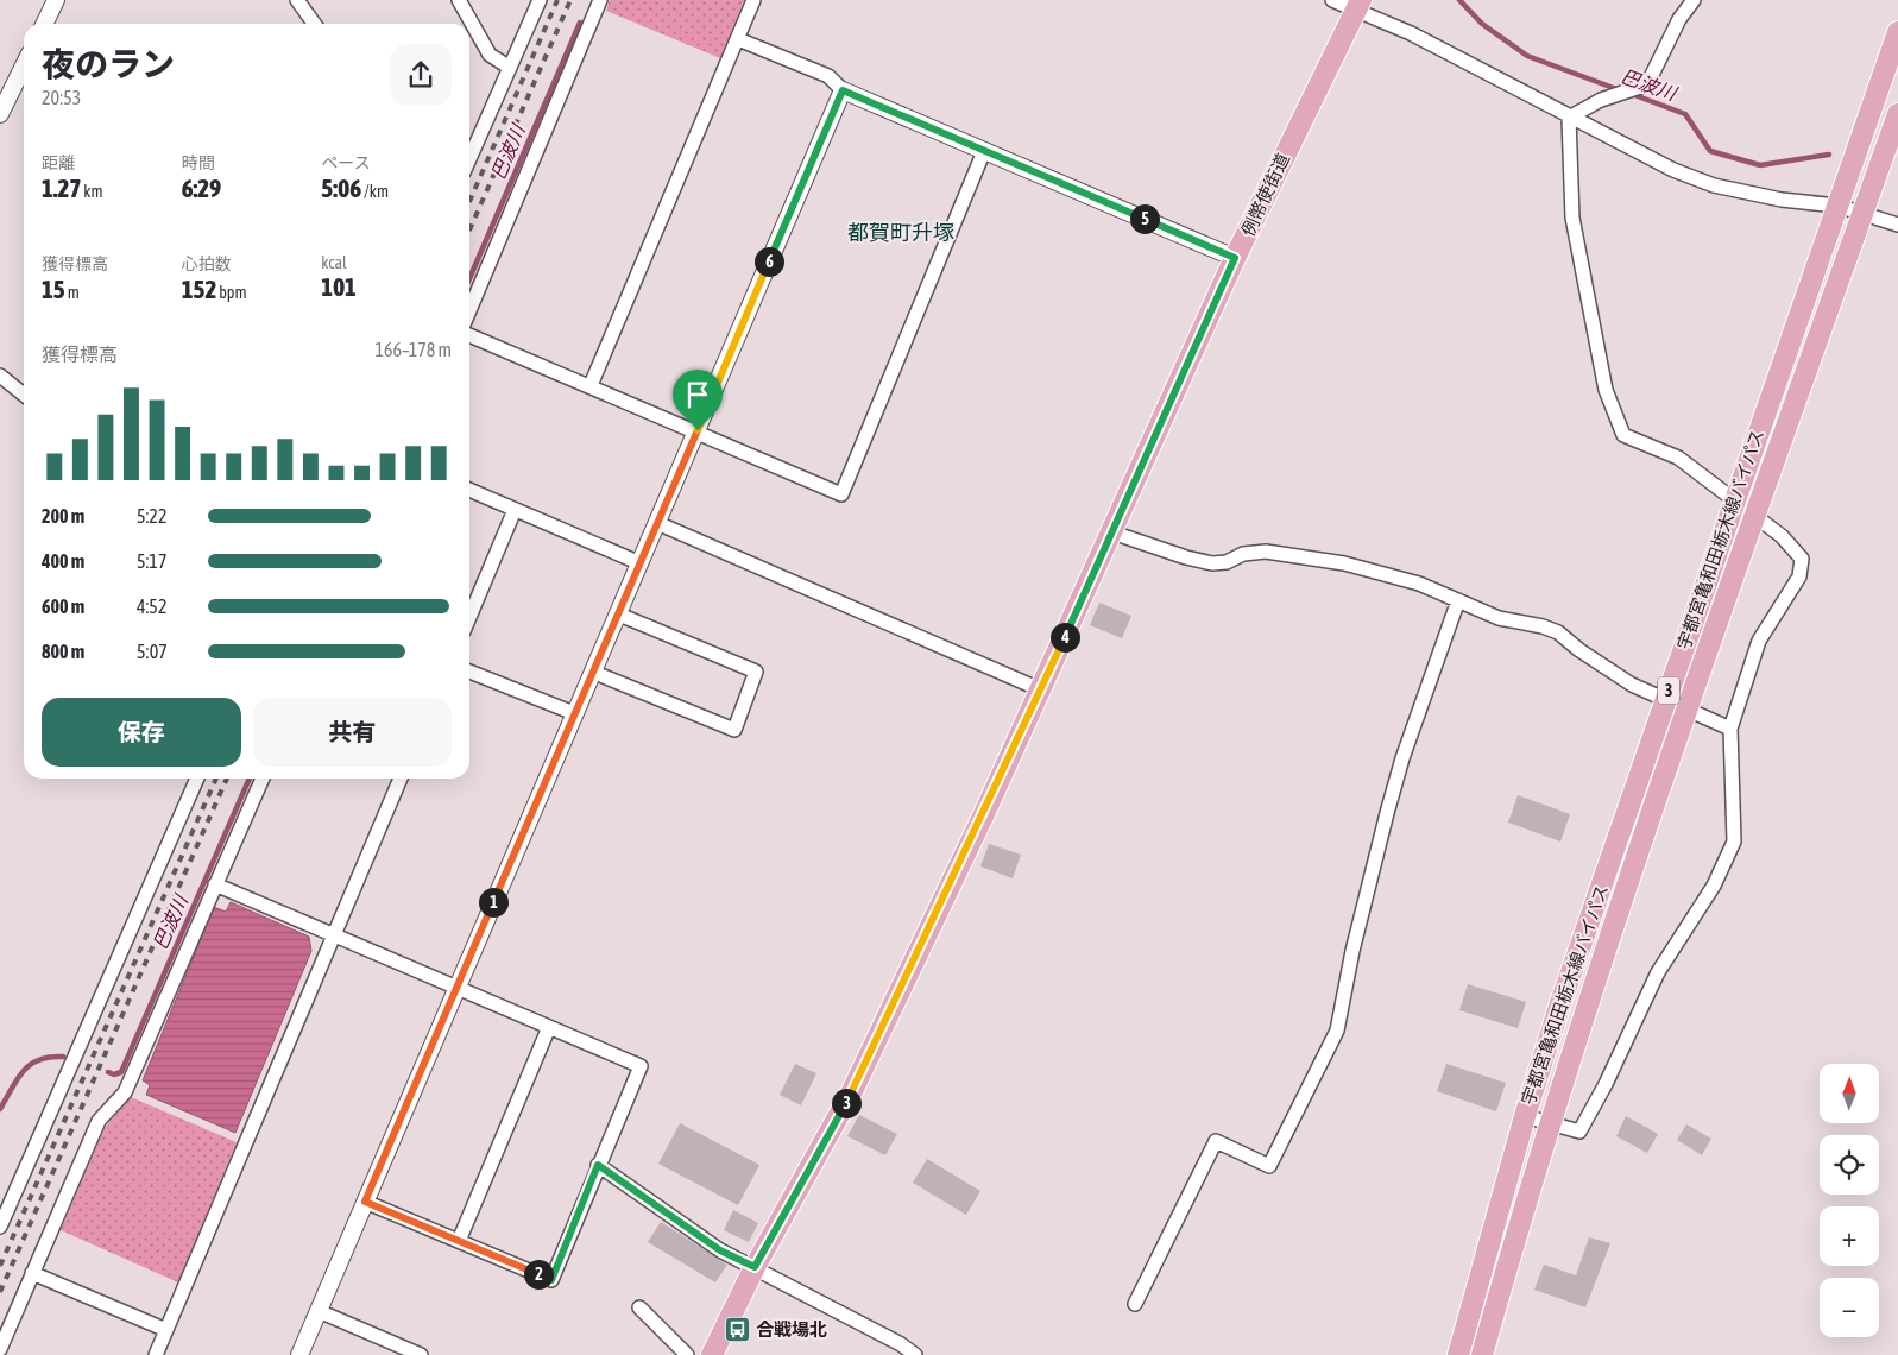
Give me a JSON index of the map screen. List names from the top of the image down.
{
  "streets": {
    "main road": ["例幣使街道", "宇都宮亀和田栃木線バイパス", "3"]
  },
  "districts": ["都賀町升塚"],
  "water": ["巴波川"],
  "places": {
    "bus stop": ["合戦場北"]
  },
  "north": "top",
  "page": {
    "heading": ["夜のラン", "20:53"],
    "stats": [
      ["距離", "1.27 km"],
      ["時間", "6:29"],
      ["ペース", "5:06 /km"],
      ["獲得標高", "15 m"],
      ["心拍数", "152 bpm"],
      ["kcal", "101"]
    ],
    "pins": [
      "5",
      "6",
      "4",
      "1",
      "3",
      "2"
    ],
    "chart": ["獲得標高", "166–178 m"],
    "list": [
      {
        "name": "200 m",
        "note": "5:22"
      },
      {
        "name": "400 m",
        "note": "5:17"
      },
      {
        "name": "600 m",
        "note": "4:52"
      },
      {
        "name": "800 m",
        "note": "5:07"
      }
    ],
    "buttons": ["保存", "共有"],
    "map_buttons": ["+", "−"]
  }
}
